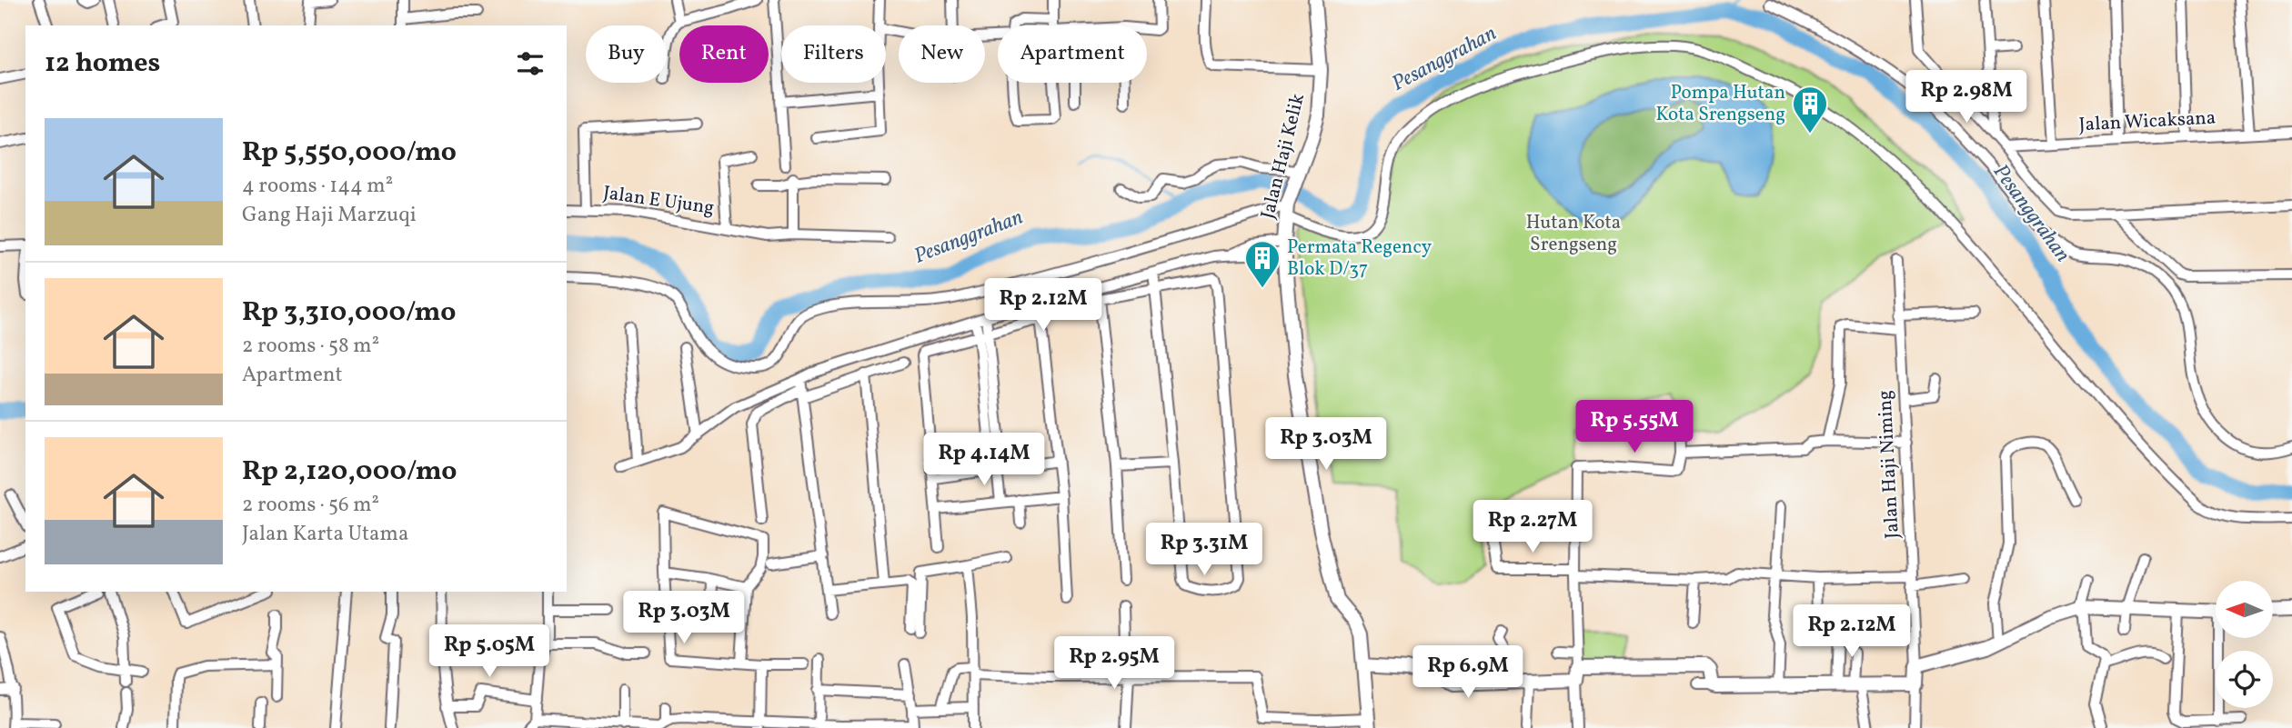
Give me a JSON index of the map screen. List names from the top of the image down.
{
  "streets": {
    "street": [
      "Jalan Wicaksana",
      "Jalan Haji Kelik",
      "Jalan E Ujung",
      "Jalan Haji Niming"
    ]
  },
  "water": ["Pesanggrahan"],
  "parks": ["Hutan Kota Srengseng"],
  "places": {
    "building": ["Pompa Hutan Kota Srengseng", "Permata Regency Blok D/37"]
  },
  "north": "left",
  "page": {
    "chip": [
      "Buy",
      "Rent",
      "Filters",
      "New",
      "Apartment"
    ],
    "heading": "12 homes",
    "price": [
      "Rp 2.98M",
      "Rp 2.12M",
      "Rp 5.55M",
      "Rp 3.03M",
      "Rp 4.14M",
      "Rp 2.27M",
      "Rp 3.31M",
      "Rp 3.03M",
      "Rp 2.12M",
      "Rp 5.05M",
      "Rp 2.95M",
      "Rp 6.9M"
    ],
    "list": [
      {
        "name": "Rp 5,550,000/mo",
        "note": "4 rooms · 144 m² · Gang Haji Marzuqi"
      },
      {
        "name": "Rp 3,310,000/mo",
        "note": "2 rooms · 58 m² · Apartment"
      },
      {
        "name": "Rp 2,120,000/mo",
        "note": "2 rooms · 56 m² · Jalan Karta Utama"
      }
    ]
  }
}
